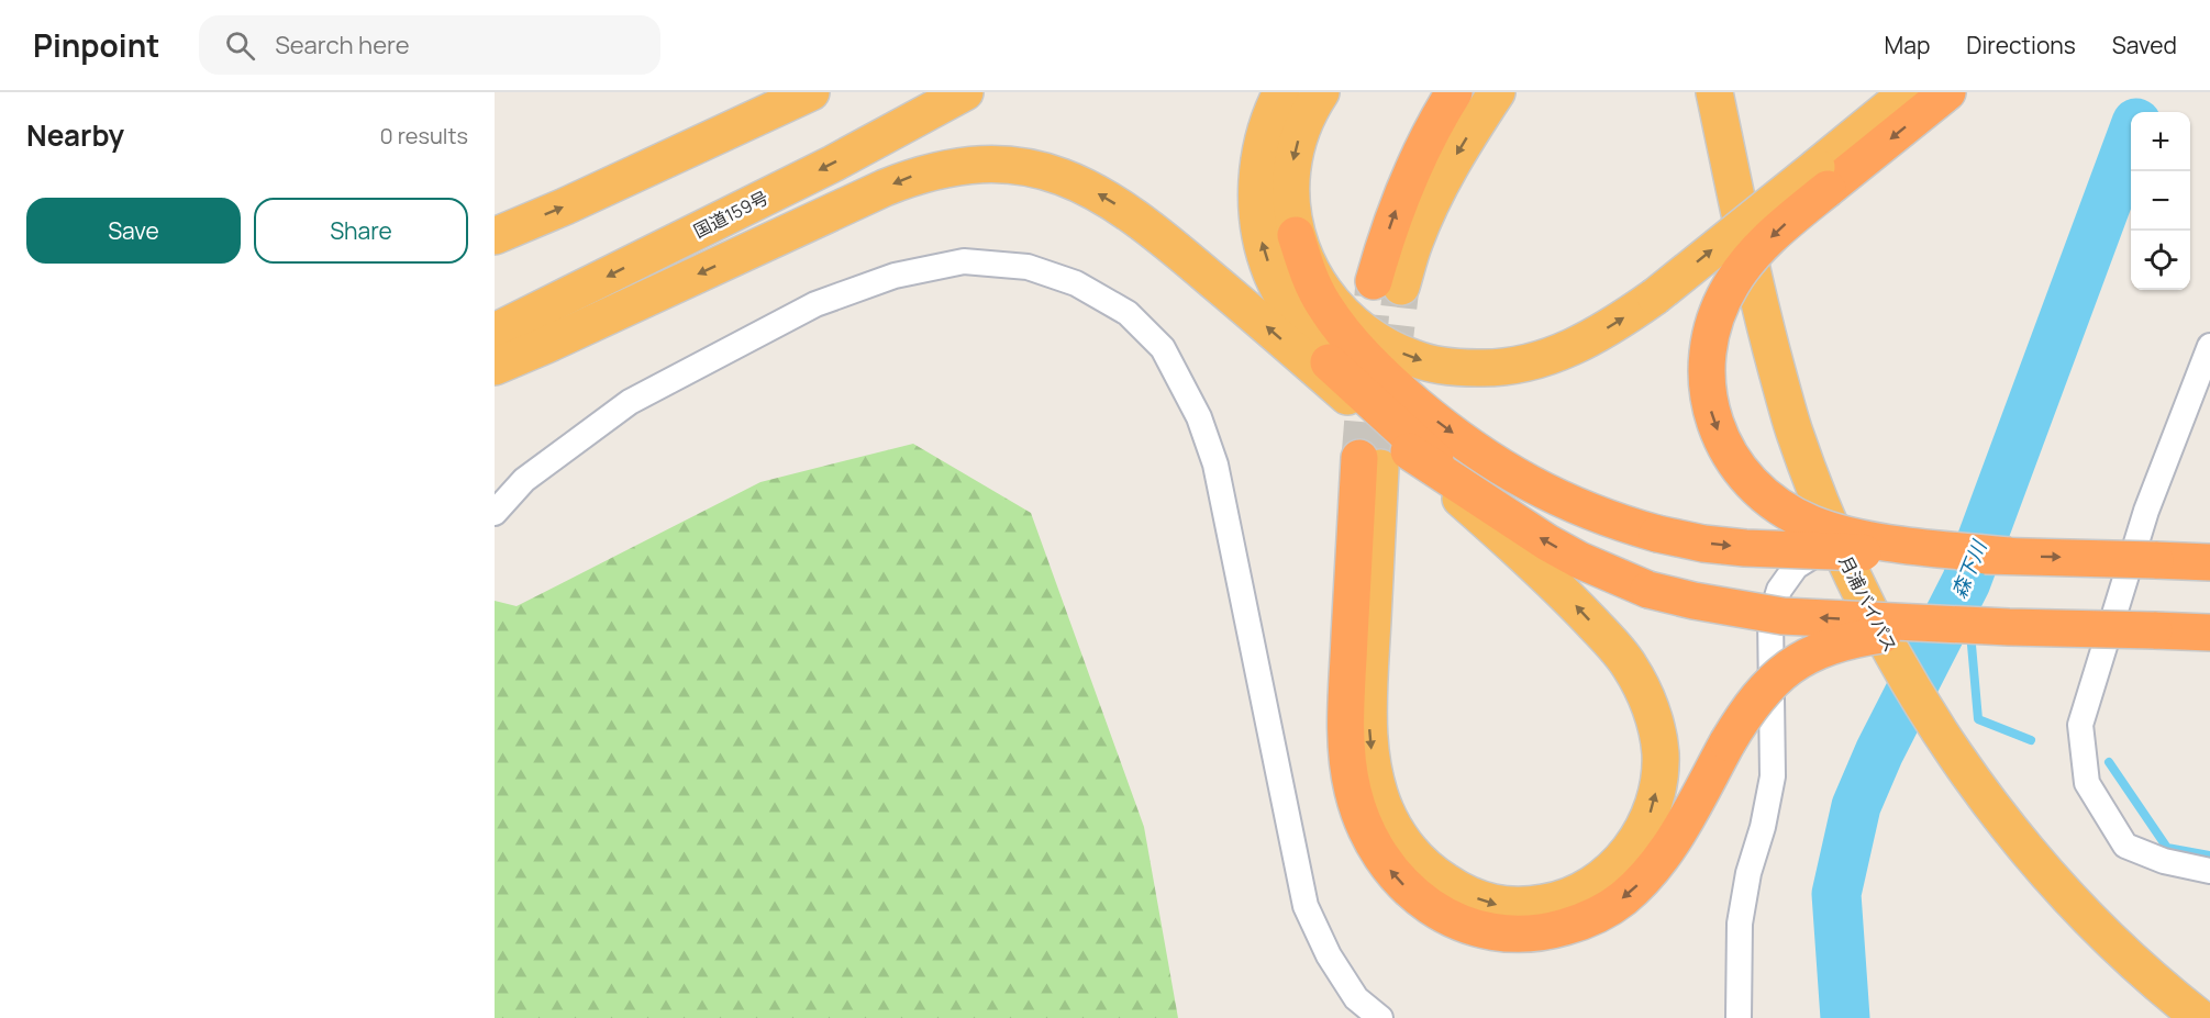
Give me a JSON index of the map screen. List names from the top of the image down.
{
  "streets": {
    "highway": ["国道159号", "月浦バイパス"]
  },
  "water": ["森下川"],
  "page": {
    "header": "Pinpoint",
    "search": "Search here",
    "nav": ["Map", "Directions", "Saved"],
    "heading": ["Nearby", "0 results"],
    "map_buttons": ["+", "−"],
    "buttons": ["Save", "Share"]
  }
}
